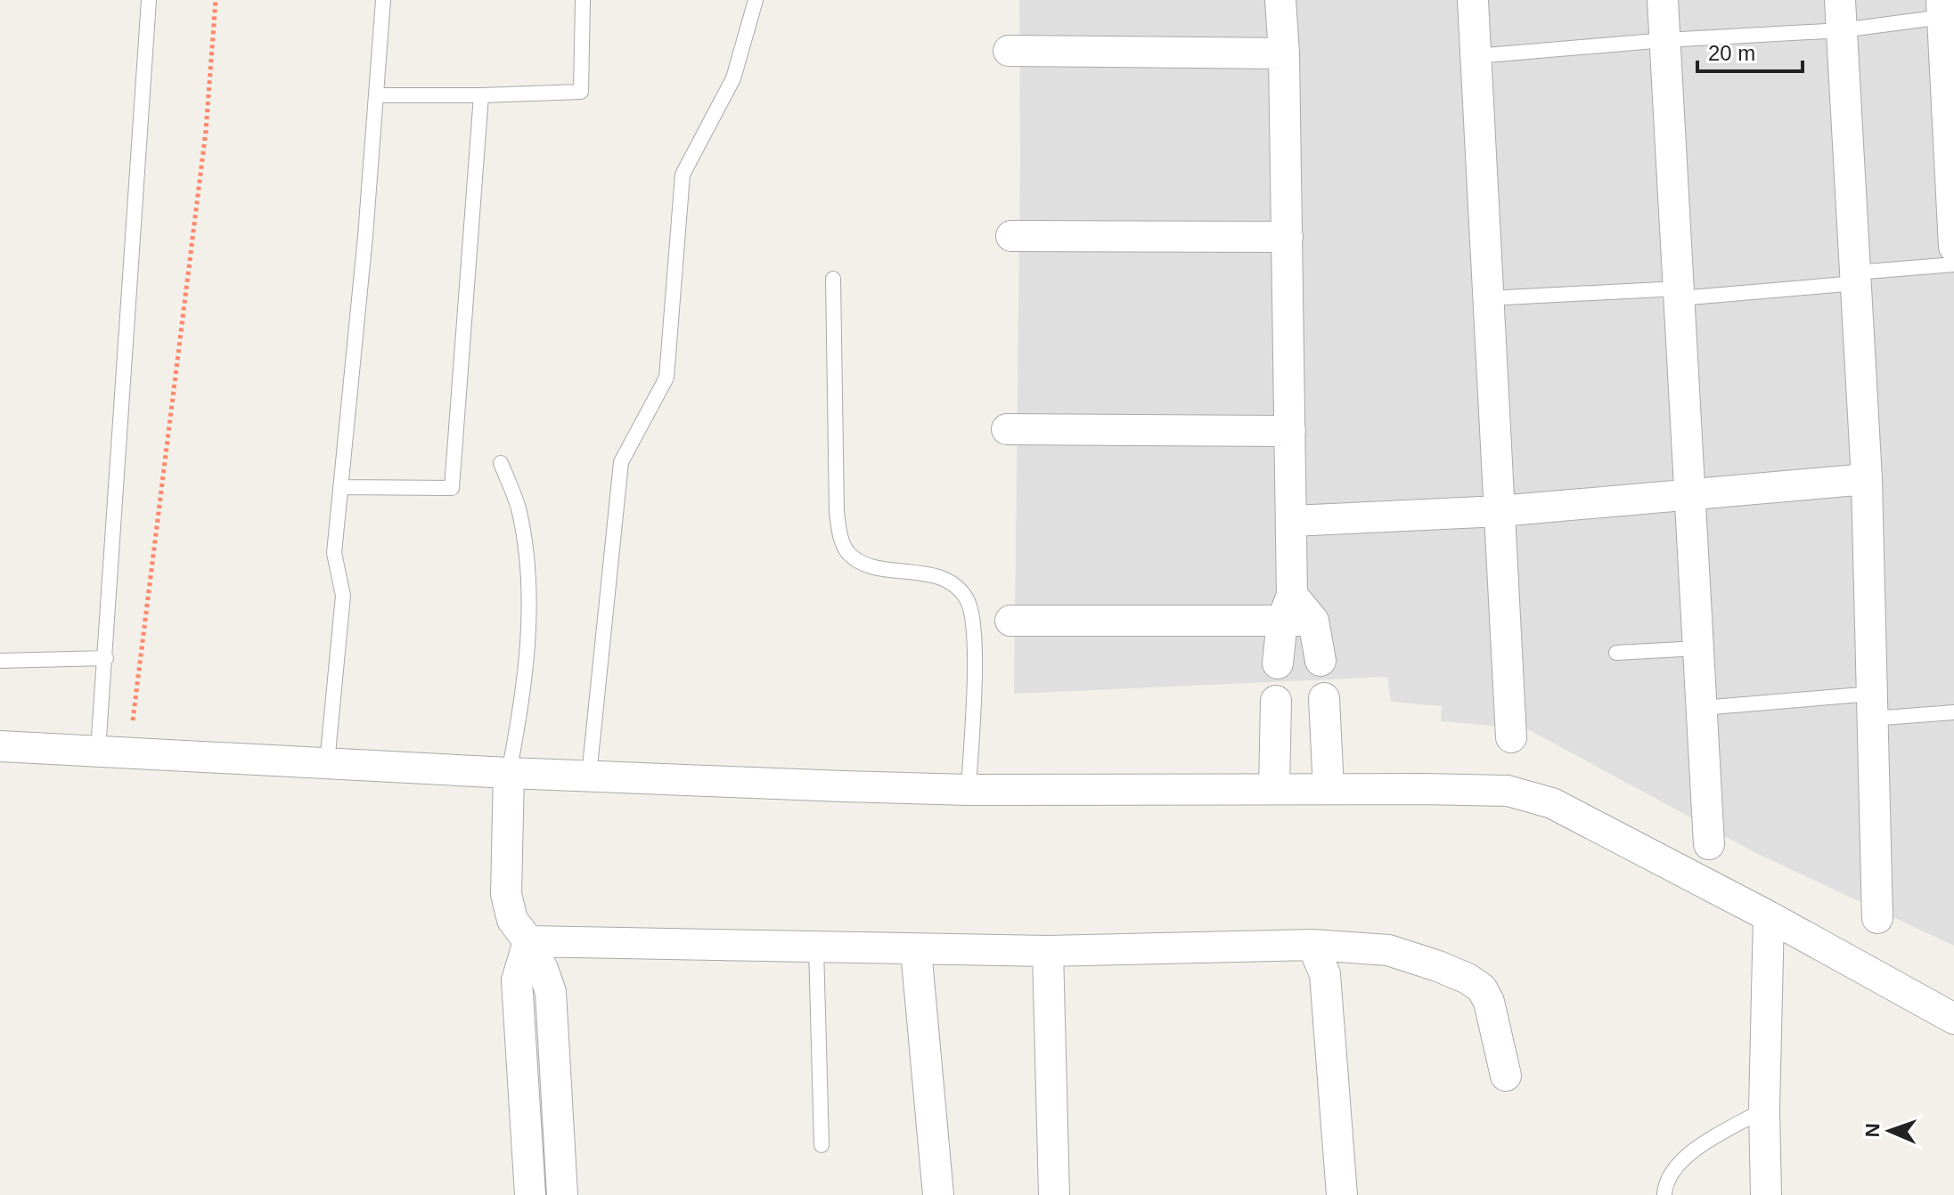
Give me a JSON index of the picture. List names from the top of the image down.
{
  "scale_bar": "20 m",
  "north": "left"
}
